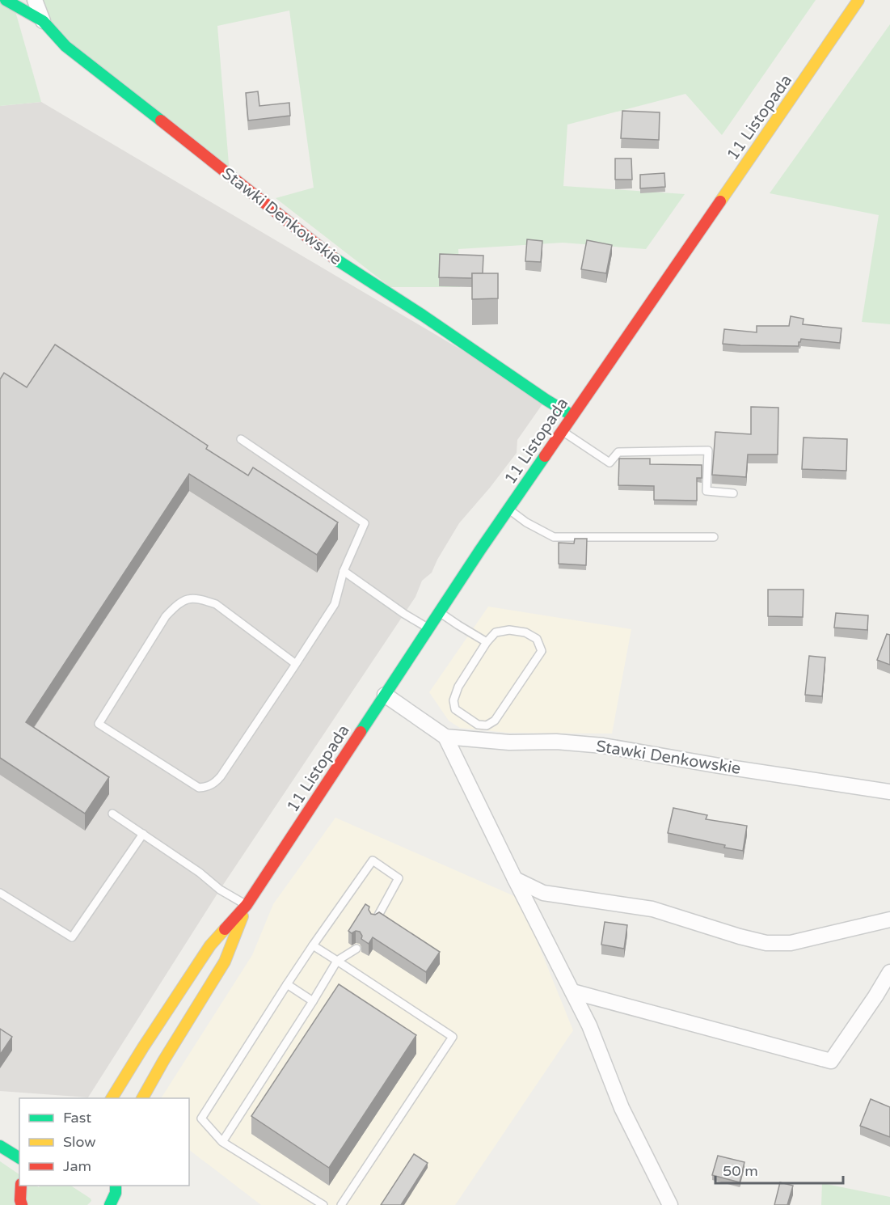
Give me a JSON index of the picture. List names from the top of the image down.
{
  "streets": {
    "street": ["11 Listopada", "Stawki Denkowskie"]
  },
  "crossings": [
    ["11 Listopada", "Stawki Denkowskie"]
  ],
  "legend": ["Fast", "Slow", "Jam"],
  "scale_bar": "50 m"
}
